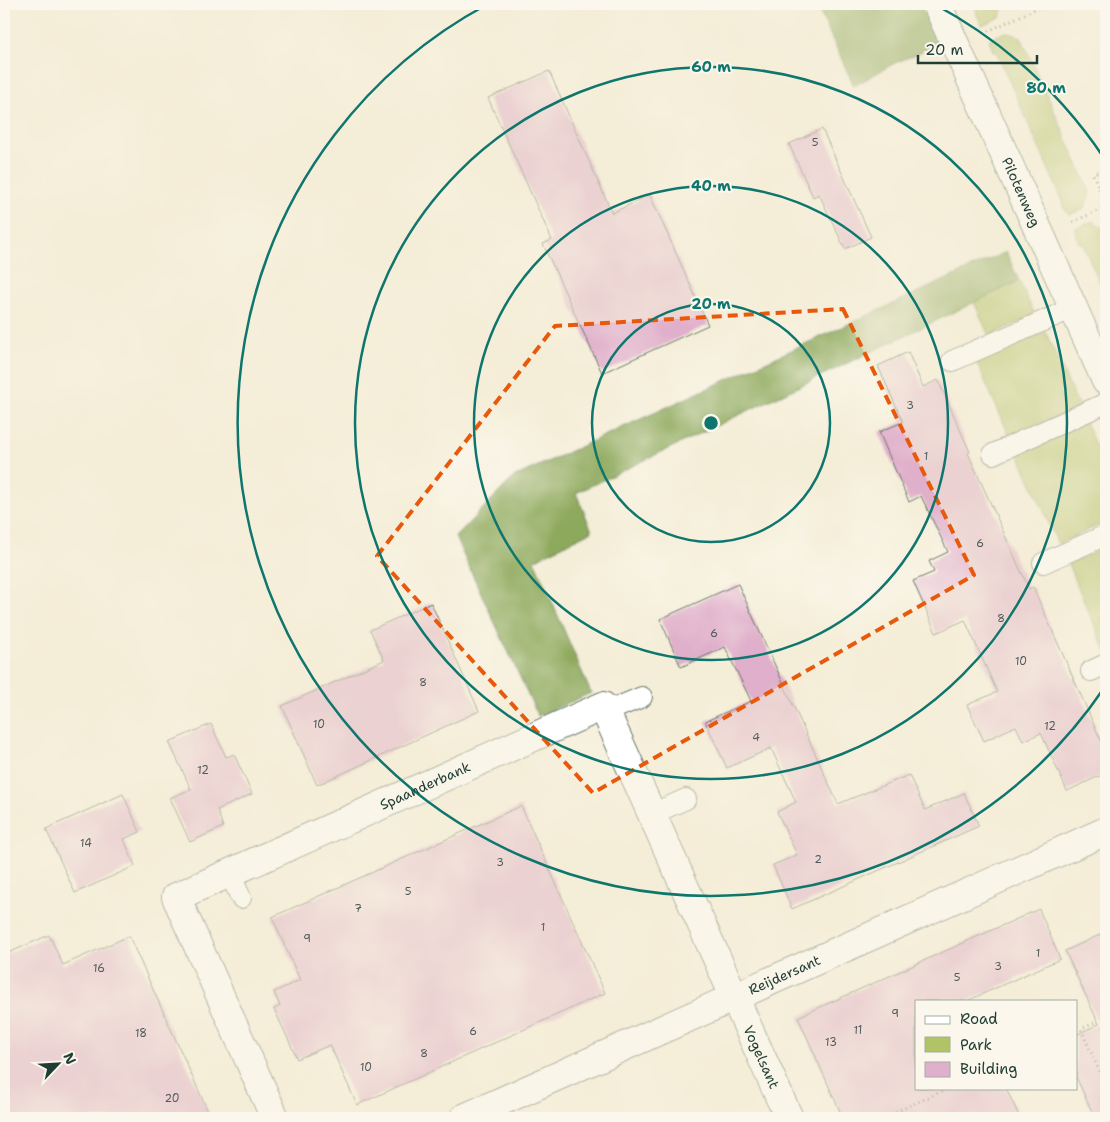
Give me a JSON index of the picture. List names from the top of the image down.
{
  "streets": {
    "street": [
      "Pilotenweg",
      "Spaanderbank",
      "Reijdersant",
      "Vogelsant"
    ]
  },
  "crossings": [
    ["Reijdersant", "Vogelsant"]
  ],
  "house_numbers": [
    "5",
    "3",
    "1",
    "6",
    "8",
    "6",
    "10",
    "8",
    "10",
    "12",
    "4",
    "12",
    "14",
    "2",
    "3",
    "5",
    "7",
    "1",
    "9",
    "1",
    "3",
    "16",
    "5",
    "9",
    "11",
    "6",
    "18",
    "13",
    "8",
    "10",
    "20"
  ],
  "legend": ["Road", "Park", "Building"],
  "scale_bar": "20 m",
  "north": "top right",
  "rings": [
    "60 m",
    "80 m",
    "40 m",
    "20 m"
  ]
}
